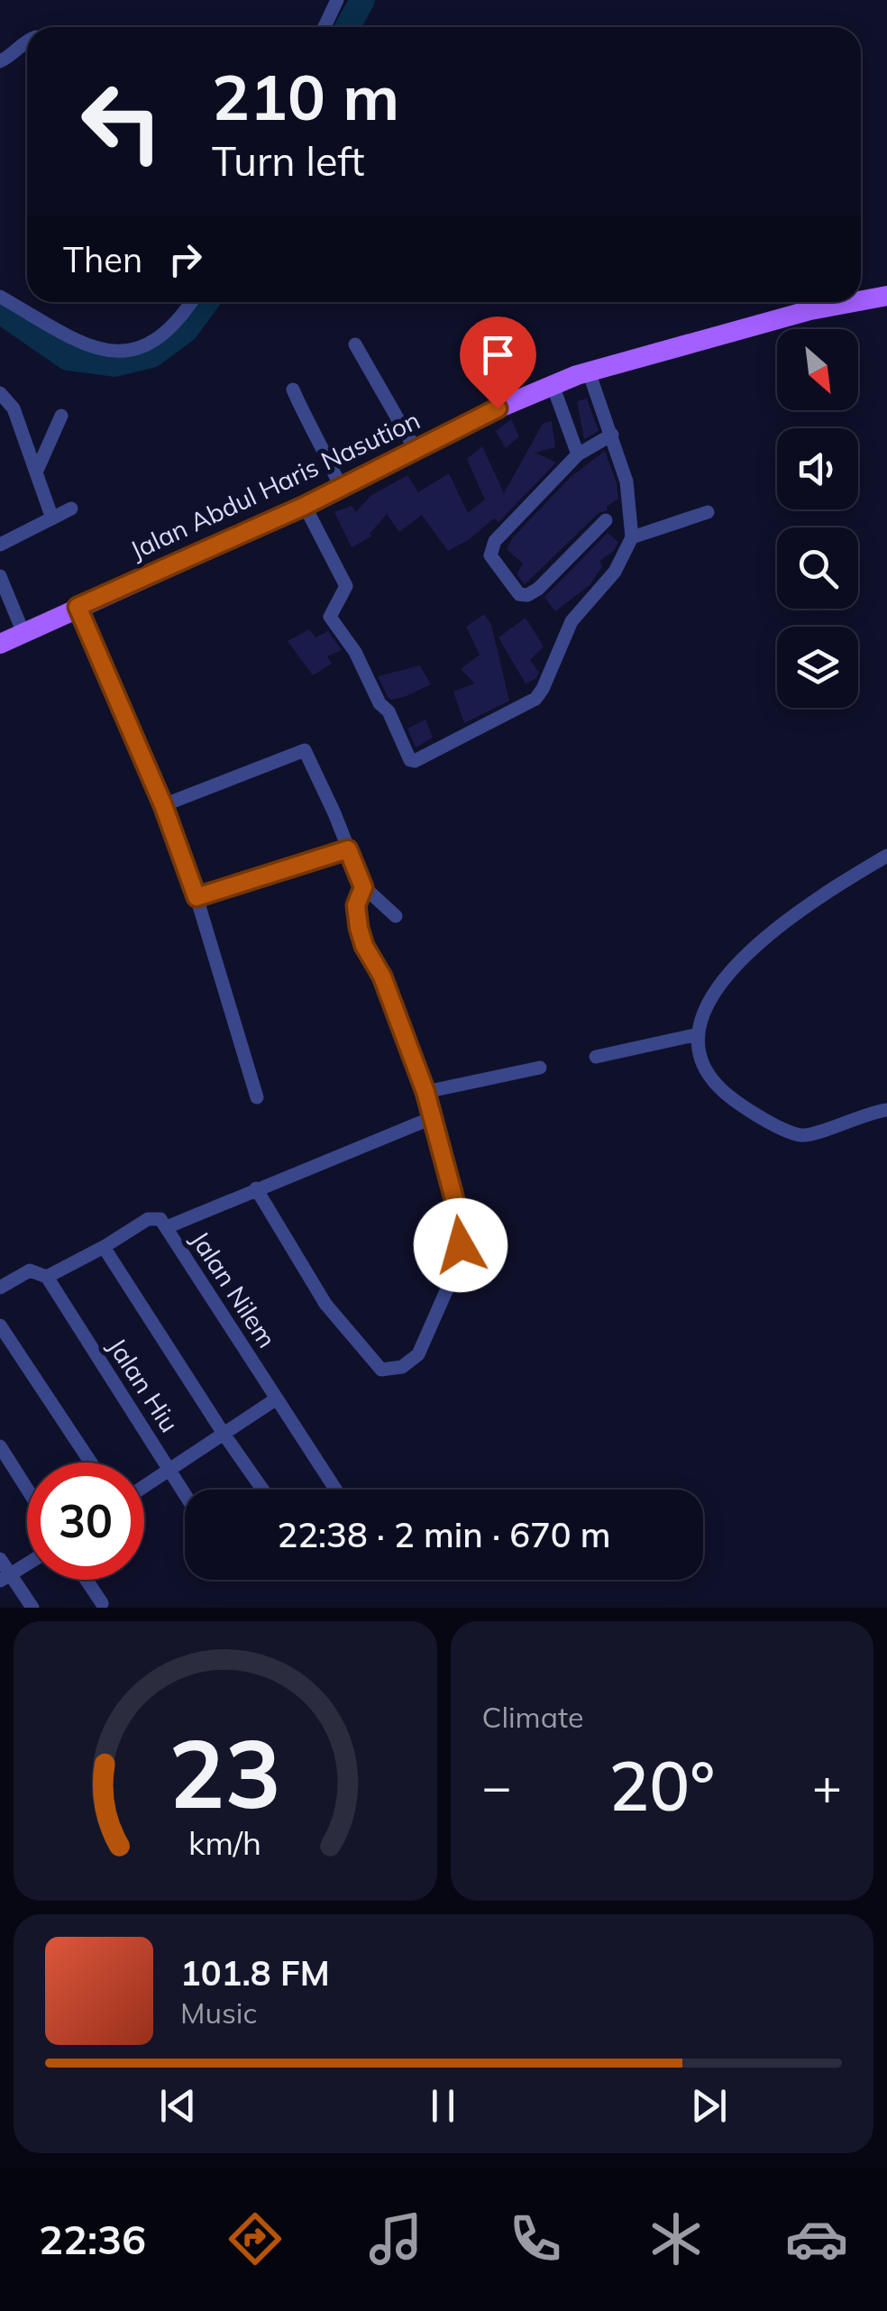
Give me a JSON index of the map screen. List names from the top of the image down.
{
  "streets": {
    "main road": ["Jalan Abdul Haris Nasution"],
    "street": ["Jalan Nilem", "Jalan Hiu"]
  },
  "crossings": [
    ["Jalan Nilem", "Jalan Hiu"]
  ],
  "north": "bottom right",
  "page": {
    "turn": ["210 m", "Turn left"],
    "then": "Then",
    "limit": "30",
    "trip": "22:38 · 2 min · 670 m",
    "tile": "Climate",
    "heat": ["−", "20°", "+"],
    "song": ["101.8 FM", "Music"],
    "tabs": "22:36",
    "gauge": ["23", "km/h"]
  }
}
